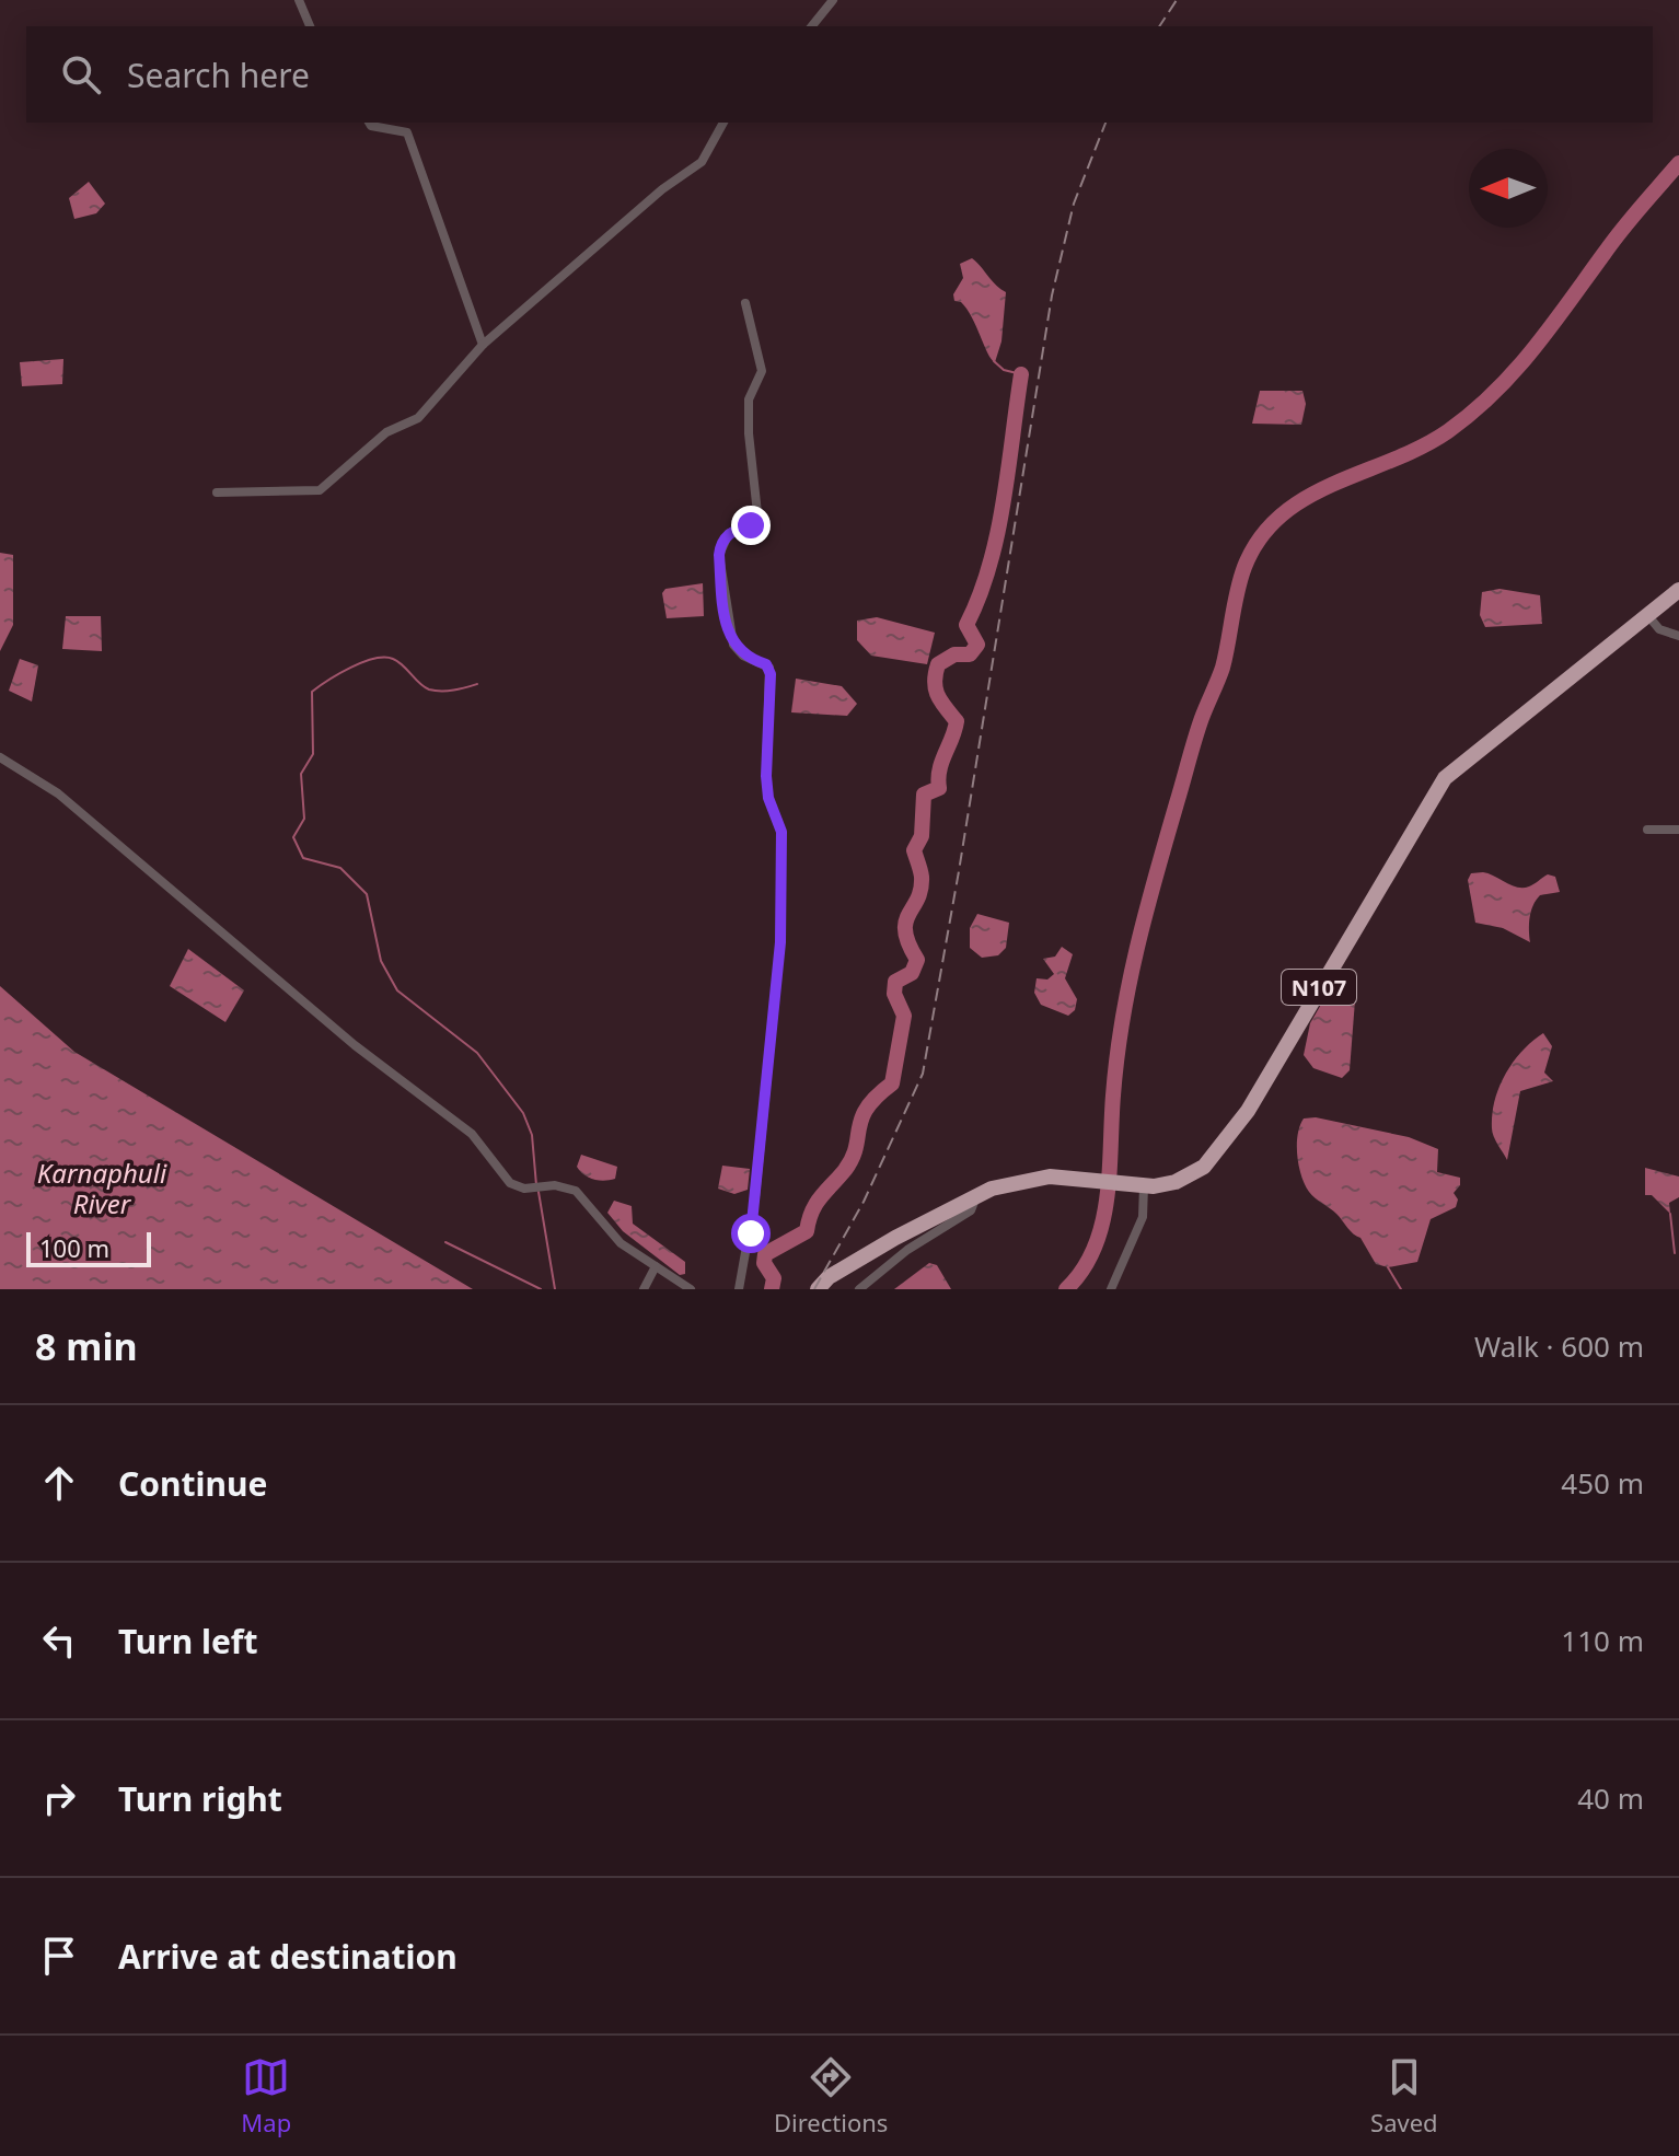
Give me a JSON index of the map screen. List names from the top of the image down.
{
  "streets": {
    "highway": ["N107"]
  },
  "water": ["Karnaphuli River"],
  "scale_bar": "100 m",
  "north": "left",
  "page": {
    "search": "Search here",
    "scale": "100 m",
    "heading": ["8 min", "Walk · 600 m"],
    "list": [
      ["Continue", "450 m"],
      ["Turn left", "110 m"],
      ["Turn right", "40 m"],
      "Arrive at destination"
    ],
    "nav": ["Map", "Directions", "Saved"]
  }
}
